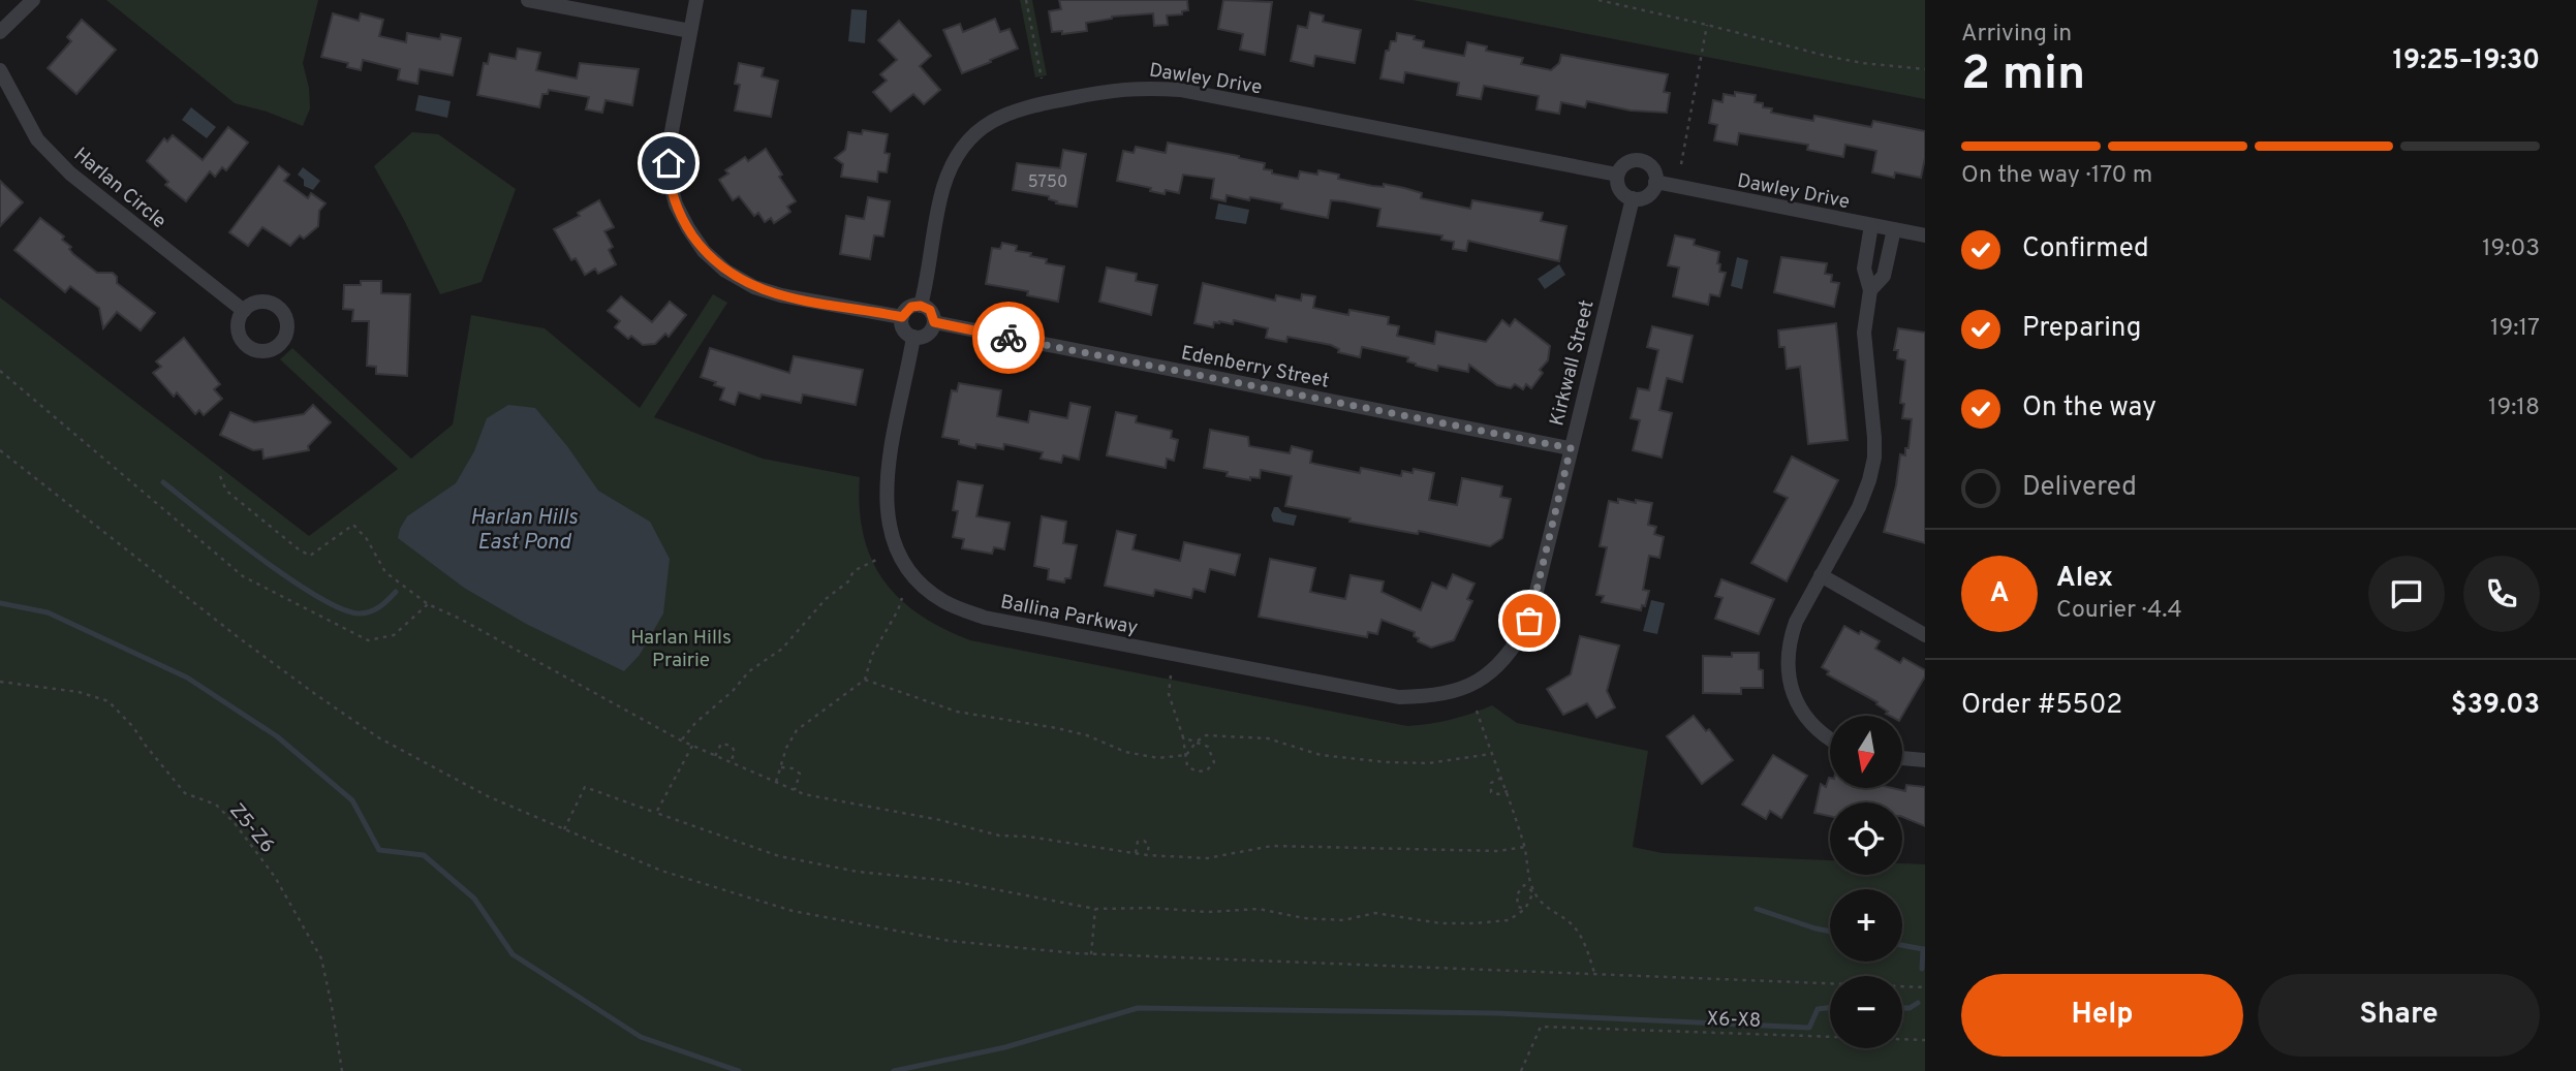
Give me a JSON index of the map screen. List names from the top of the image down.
{
  "streets": {
    "street": [
      "Dawley Drive",
      "Harlan Circle",
      "Kirkwall Street",
      "Edenberry Street",
      "Ballina Parkway"
    ],
    "path": ["Z5-Z6", "X6-X8"]
  },
  "crossings": [
    ["Dawley Drive", "Kirkwall Street"],
    ["Dawley Drive", "Edenberry Street"],
    ["Dawley Drive", "Ballina Parkway"],
    ["Kirkwall Street", "Edenberry Street"],
    ["Kirkwall Street", "Ballina Parkway"],
    ["Edenberry Street", "Ballina Parkway"]
  ],
  "water": ["Harlan Hills East Pond"],
  "parks": ["Harlan Hills Prairie"],
  "house_numbers": ["5750"],
  "north": "bottom",
  "page": {
    "heading": ["2 min", "Arriving in", "19:25–19:30"],
    "panel": [
      "Alex",
      "Courier · 4.4",
      "Order #5502",
      "$39.03"
    ],
    "bar": "On the way · 170 m",
    "list": [
      ["Confirmed", "19:03"],
      ["Preparing", "19:17"],
      ["On the way", "19:18"],
      "Delivered"
    ],
    "round": "A",
    "map_buttons": ["+", "−"],
    "buttons": ["Help", "Share"]
  }
}
